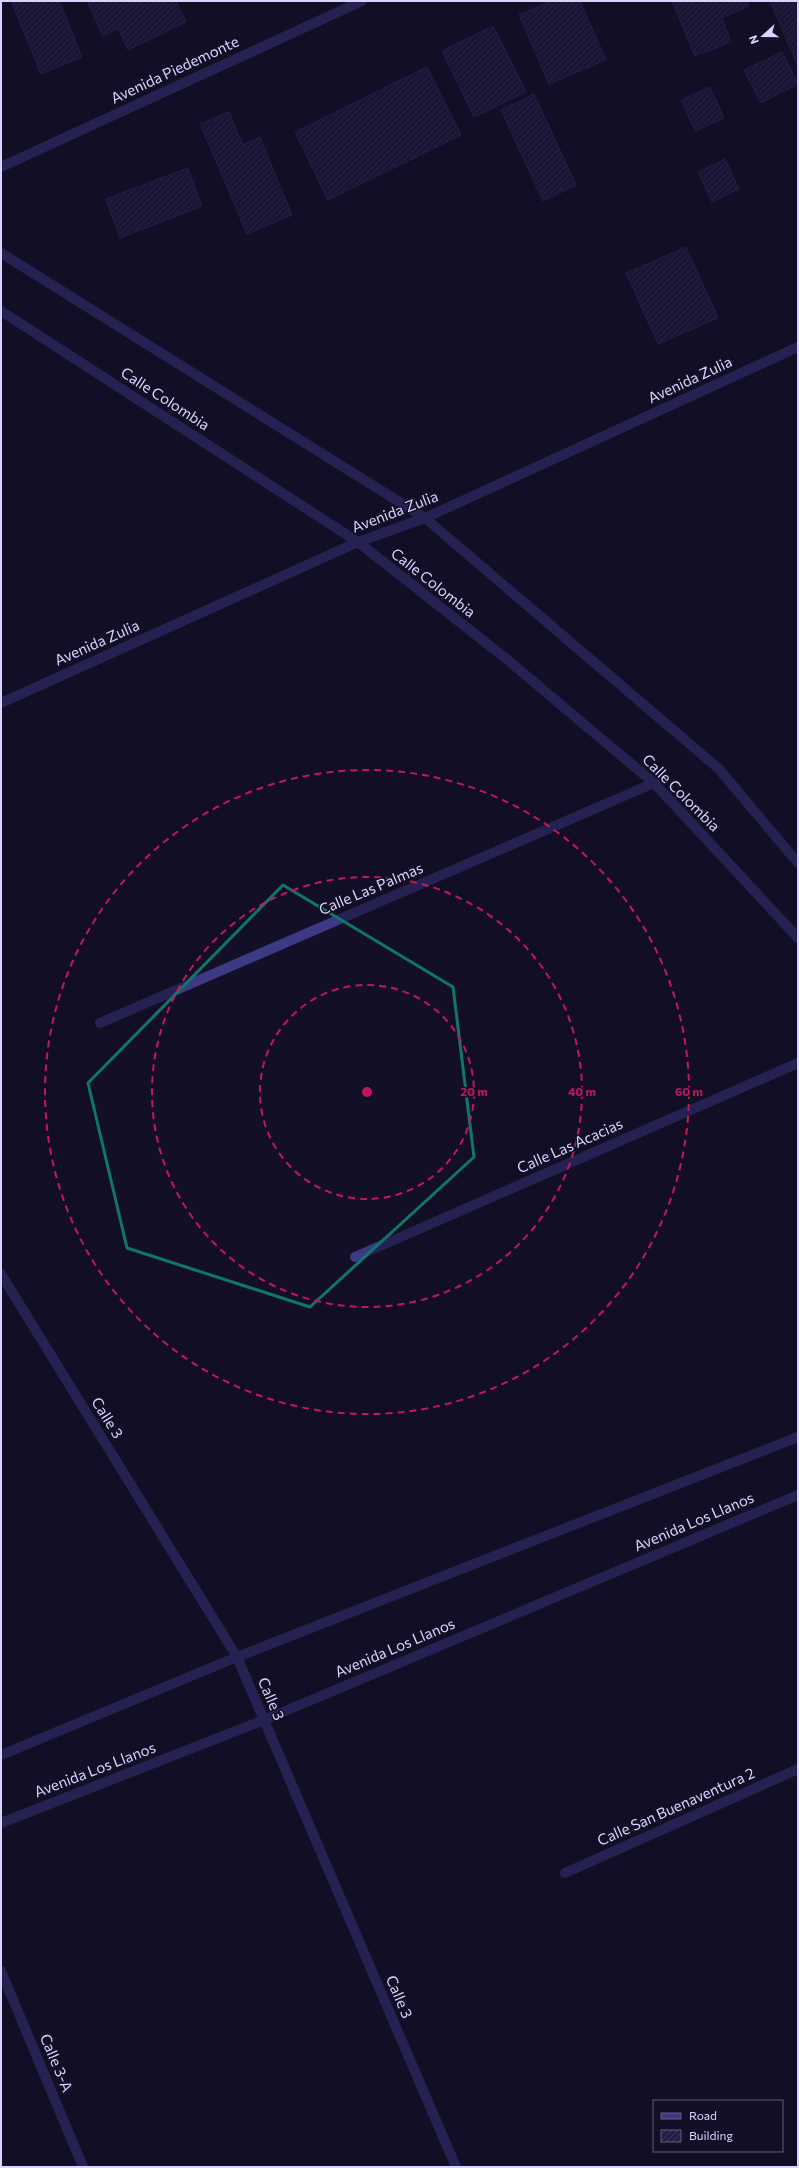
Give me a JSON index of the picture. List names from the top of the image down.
{
  "streets": {
    "street": [
      "Avenida Piedemonte",
      "Avenida Zulia",
      "Calle Colombia",
      "Calle Las Palmas",
      "Calle Las Acacias",
      "Calle 3",
      "Avenida Los Llanos",
      "Calle San Buenaventura 2",
      "Calle 3-A"
    ]
  },
  "crossings": [
    ["Avenida Zulia", "Calle Colombia"],
    ["Calle Colombia", "Calle Las Palmas"],
    ["Calle 3", "Avenida Los Llanos"]
  ],
  "legend": ["Road", "Building"],
  "north": "left",
  "rings": ["20 m", "40 m", "60 m"]
}
